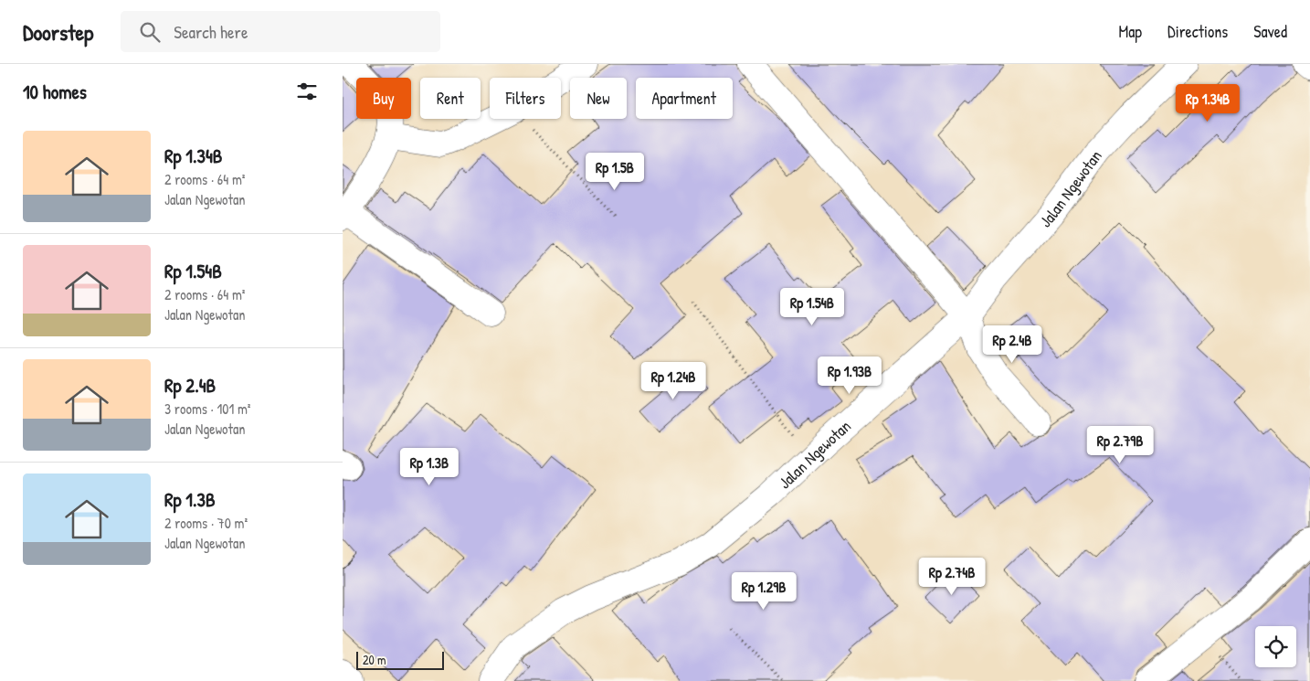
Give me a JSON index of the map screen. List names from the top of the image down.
{
  "streets": {
    "street": ["Jalan Ngewotan"]
  },
  "scale_bar": "20 m",
  "page": {
    "header": "Doorstep",
    "search": "Search here",
    "nav": ["Map", "Directions", "Saved"],
    "heading": "10 homes",
    "chip": [
      "Buy",
      "Rent",
      "Filters",
      "New",
      "Apartment"
    ],
    "price": [
      "Rp 1.34B",
      "Rp 1.5B",
      "Rp 1.54B",
      "Rp 2.4B",
      "Rp 1.93B",
      "Rp 1.24B",
      "Rp 2.79B",
      "Rp 1.3B",
      "Rp 2.74B",
      "Rp 1.29B"
    ],
    "list": [
      {
        "name": "Rp 1.34B",
        "note": "2 rooms · 64 m² · Jalan Ngewotan"
      },
      {
        "name": "Rp 1.54B",
        "note": "2 rooms · 64 m² · Jalan Ngewotan"
      },
      {
        "name": "Rp 2.4B",
        "note": "3 rooms · 101 m² · Jalan Ngewotan"
      },
      {
        "name": "Rp 1.3B",
        "note": "2 rooms · 70 m² · Jalan Ngewotan"
      }
    ],
    "scale": "20 m"
  }
}
